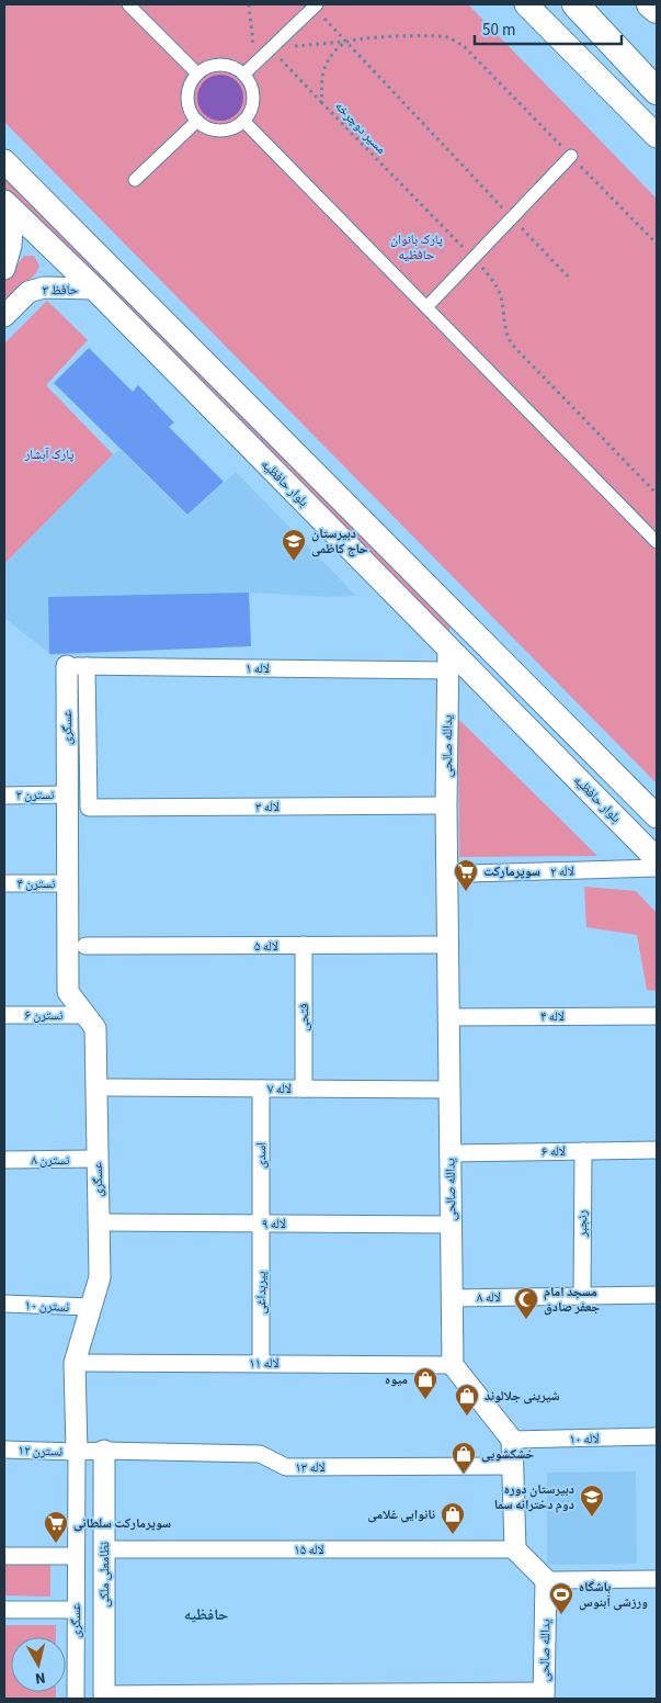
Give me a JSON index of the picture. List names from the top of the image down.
{
  "streets": {
    "main road": ["بلوار حافظیه"],
    "street": [
      "حافظ ۳",
      "لاله ۱",
      "عسگری",
      "یدالله صالحی",
      "نسترن ۲",
      "لاله ۳",
      "لاله ۲",
      "نسترن ۴",
      "لاله ۵",
      "نسترن ۶",
      "لاله ۴",
      "فتحی",
      "لاله ۷",
      "لاله ۶",
      "اسدی",
      "نسترن ۸",
      "لاله ۹",
      "رنجبر",
      "پیربداغی",
      "لاله ۸",
      "نسترن ۱۰",
      "لاله ۱۱",
      "لاله ۱۰",
      "نسترن ۱۲",
      "لاله ۱۳",
      "لاله ۱۵",
      "نظامعلی ملکی"
    ],
    "path": ["مسیر دوچرخه"]
  },
  "crossings": [
    ["حافظ ۳", "بلوار حافظیه"],
    ["بلوار حافظیه", "یدالله صالحی"],
    ["لاله ۱", "عسگری"],
    ["لاله ۱", "یدالله صالحی"],
    ["لاله ۱", "لاله ۳"],
    ["عسگری", "نسترن ۲"],
    ["عسگری", "لاله ۳"],
    ["عسگری", "نسترن ۴"],
    ["عسگری", "نسترن ۶"],
    ["عسگری", "نسترن ۸"],
    ["عسگری", "لاله ۹"],
    ["عسگری", "نسترن ۱۰"],
    ["عسگری", "لاله ۱۱"],
    ["عسگری", "نسترن ۱۲"],
    ["عسگری", "لاله ۱۳"],
    ["یدالله صالحی", "لاله ۳"],
    ["یدالله صالحی", "لاله ۵"],
    ["یدالله صالحی", "لاله ۴"],
    ["یدالله صالحی", "لاله ۷"],
    ["یدالله صالحی", "لاله ۶"],
    ["یدالله صالحی", "لاله ۹"],
    ["یدالله صالحی", "لاله ۸"],
    ["یدالله صالحی", "لاله ۱۱"],
    ["لاله ۵", "فتحی"],
    ["فتحی", "لاله ۷"],
    ["لاله ۷", "اسدی"],
    ["لاله ۶", "رنجبر"],
    ["اسدی", "لاله ۹"],
    ["اسدی", "پیربداغی"],
    ["لاله ۹", "پیربداغی"],
    ["رنجبر", "لاله ۸"],
    ["پیربداغی", "لاله ۱۱"],
    ["نسترن ۱۲", "لاله ۱۳"],
    ["لاله ۱۳", "نظامعلی ملکی"],
    ["لاله ۱۵", "نظامعلی ملکی"]
  ],
  "districts": ["حافظیه"],
  "parks": ["پارک بانوان حافظیه", "پارک آبشار"],
  "places": {
    "school or university": ["دبیرستان حاج کاظمی", "دبیرستان دوره دوم دخترانه سما"],
    "supermarket": ["سوپرمارکت", "سوپرمارکت سلطانی"],
    "mosque": ["مسجد امام جعفر صادق"],
    "shop": [
      "میوه",
      "شیرینی جلالوند",
      "خشکشویی",
      "نانوایی غلامی"
    ],
    "sports": ["باشگاه ورزشی آبنوس"]
  },
  "scale_bar": "50 m",
  "north": "bottom"
}
